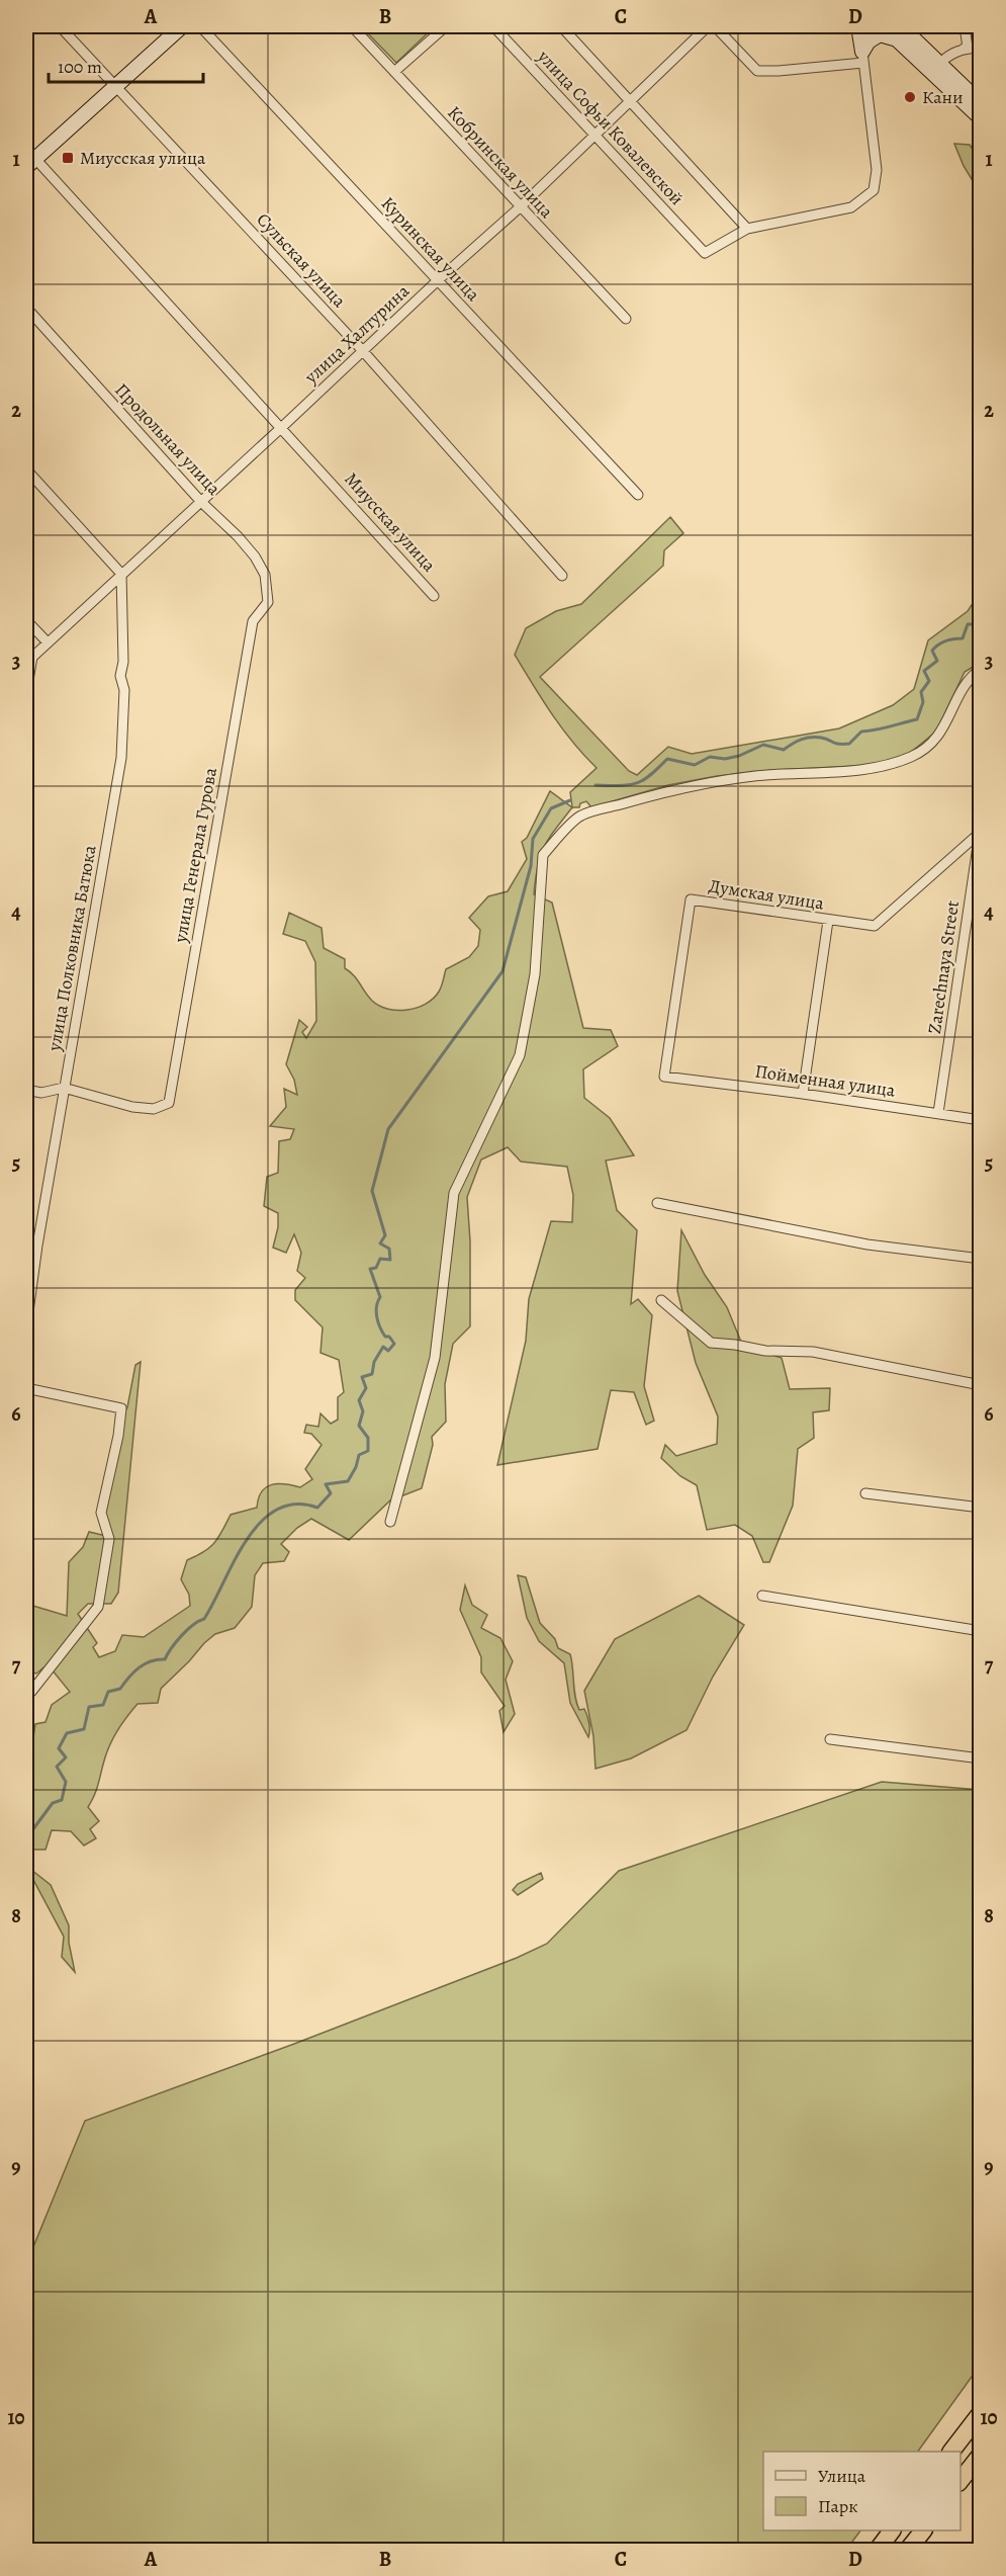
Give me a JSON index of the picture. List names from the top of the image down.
{
  "streets": {
    "street": [
      "улица Софьи Ковалевской",
      "Кобринская улица",
      "Куринская улица",
      "Сульская улица",
      "улица Халтурина",
      "Продольная улица",
      "Миусская улица",
      "улица Генерала Гурова",
      "Думская улица",
      "улица Полковника Батюка",
      "Zarechnaya Street",
      "Пойменная улица"
    ]
  },
  "crossings": [
    ["улица Софьи Ковалевской", "улица Халтурина"],
    ["Кобринская улица", "улица Халтурина"],
    ["Куринская улица", "улица Халтурина"],
    ["Сульская улица", "улица Халтурина"],
    ["улица Халтурина", "Продольная улица"],
    ["улица Халтурина", "Миусская улица"],
    ["улица Халтурина", "улица Полковника Батюка"],
    ["Продольная улица", "улица Генерала Гурова"],
    ["улица Генерала Гурова", "улица Полковника Батюка"],
    ["Думская улица", "Zarechnaya Street"],
    ["Думская улица", "Пойменная улица"],
    ["Zarechnaya Street", "Пойменная улица"]
  ],
  "places": {
    "other": ["Кани"],
    "transit": ["Миусская улица"]
  },
  "legend": ["Улица", "Парк"],
  "scale_bar": "100 m",
  "grid": {
    "columns": [
      "A",
      "B",
      "C",
      "D"
    ],
    "rows": [
      "1",
      "2",
      "3",
      "4",
      "5",
      "6",
      "7",
      "8",
      "9",
      "10"
    ]
  }
}
